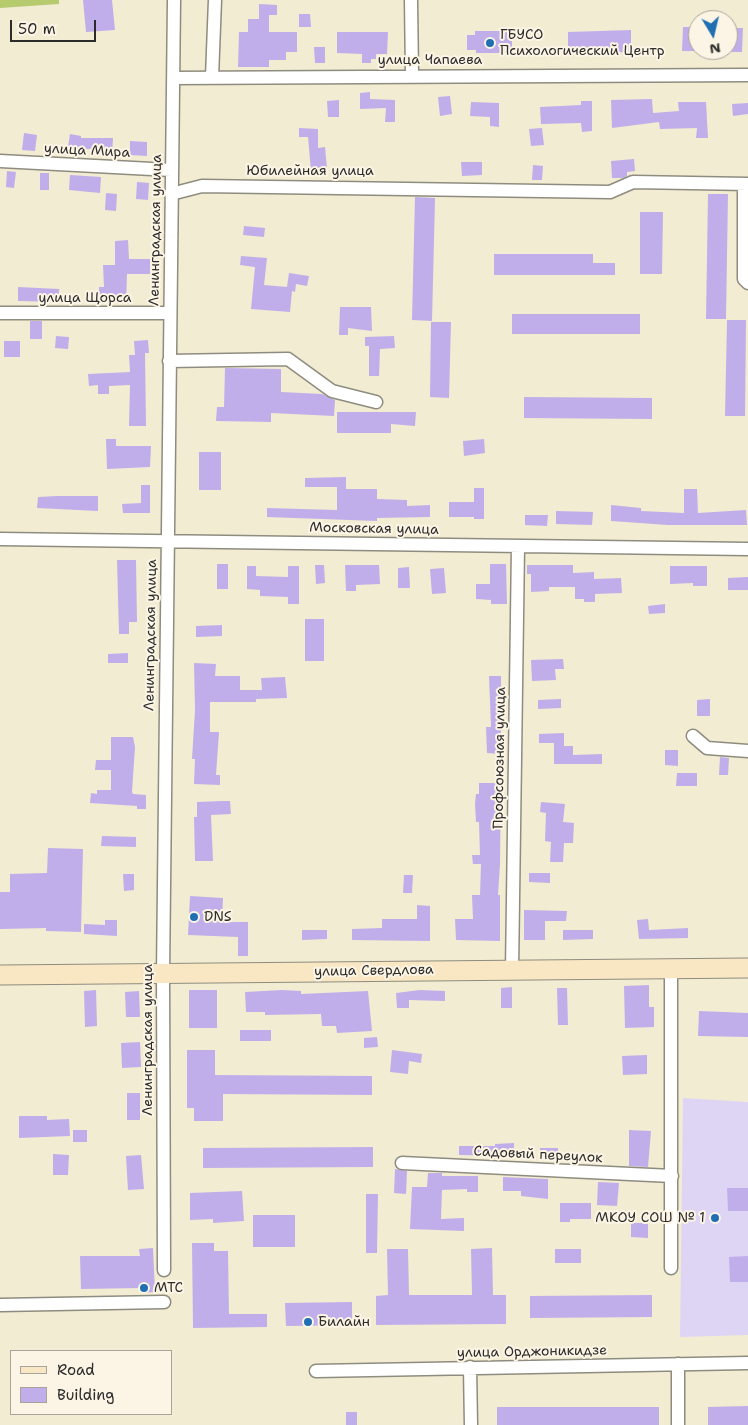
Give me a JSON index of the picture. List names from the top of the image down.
{
  "streets": {
    "street": [
      "улица Чапаева",
      "улица Мира",
      "Юбилейная улица",
      "Ленинградская улица",
      "улица Щорса",
      "Московская улица",
      "Профсоюзная улица",
      "улица Свердлова",
      "Садовый переулок",
      "улица Орджоникидзе"
    ]
  },
  "crossings": [
    ["улица Чапаева", "Ленинградская улица"],
    ["улица Мира", "Ленинградская улица"],
    ["Юбилейная улица", "Ленинградская улица"],
    ["Ленинградская улица", "улица Щорса"],
    ["Ленинградская улица", "Московская улица"],
    ["Ленинградская улица", "улица Свердлова"],
    ["Московская улица", "Профсоюзная улица"],
    ["Профсоюзная улица", "улица Свердлова"]
  ],
  "places": [
    "ГБУСО Психологический Центр",
    "DNS",
    "МКОУ СОШ № 1",
    "МТС",
    "Билайн"
  ],
  "legend": ["Road", "Building"],
  "scale_bar": "50 m",
  "north": "bottom"
}
